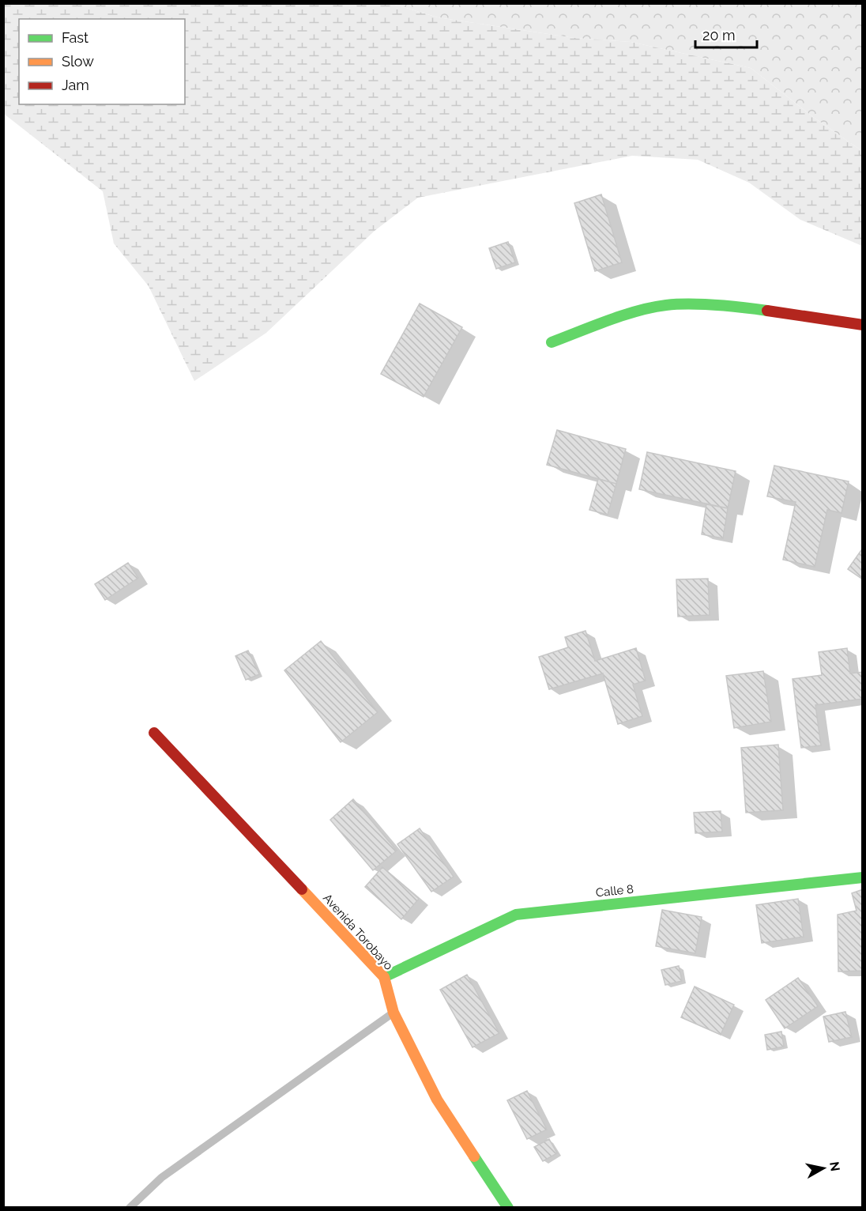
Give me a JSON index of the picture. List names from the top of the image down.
{
  "streets": {
    "street": ["Calle 8", "Avenida Torobayo"]
  },
  "crossings": [
    ["Calle 8", "Avenida Torobayo"]
  ],
  "legend": ["Fast", "Slow", "Jam"],
  "scale_bar": "20 m",
  "north": "right"
}
